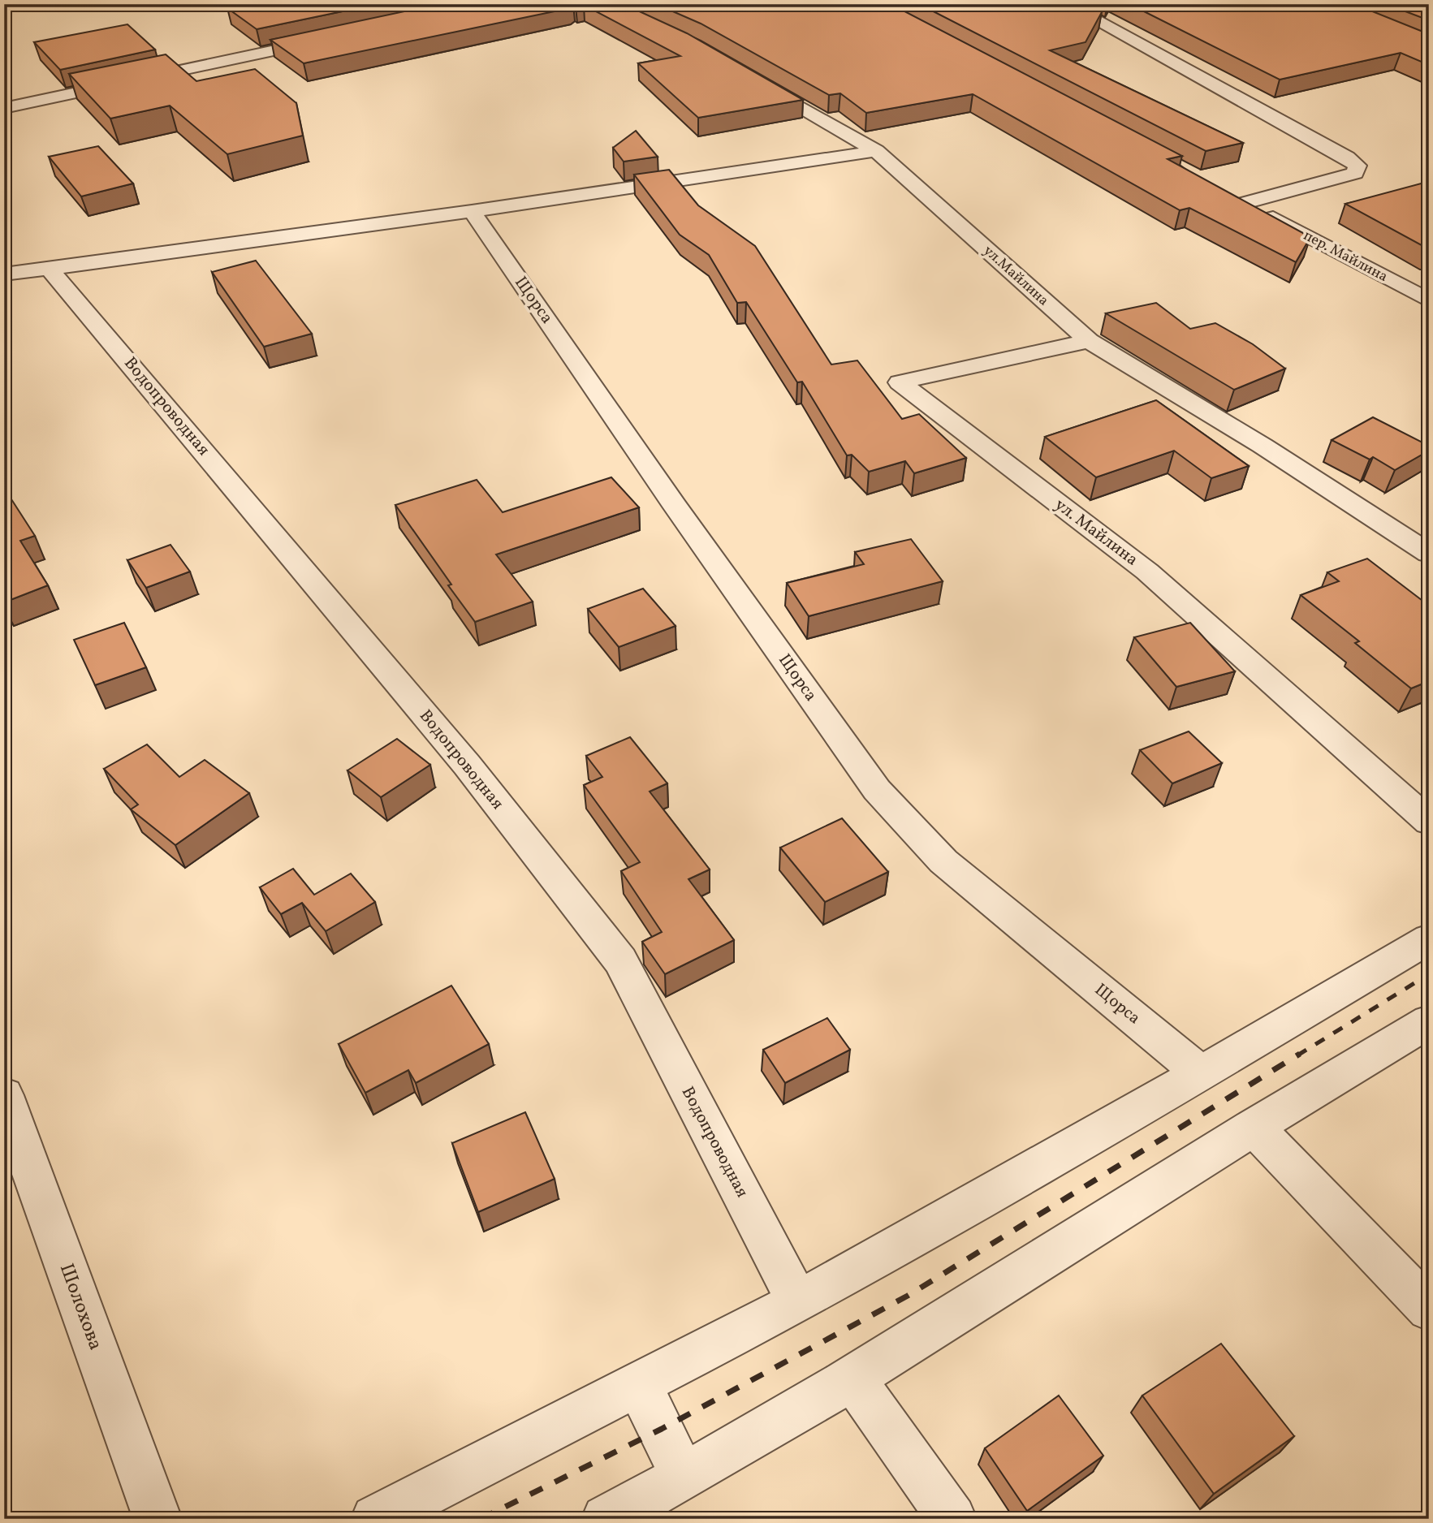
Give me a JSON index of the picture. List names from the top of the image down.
{
  "streets": {
    "street": [
      "пер. Майлина",
      "ул.Майлина",
      "Щорса",
      "Водопроводная",
      "ул. Майлина",
      "Шолохова"
    ]
  },
  "crossings": [
    ["ул.Майлина", "ул. Майлина"]
  ]
}
